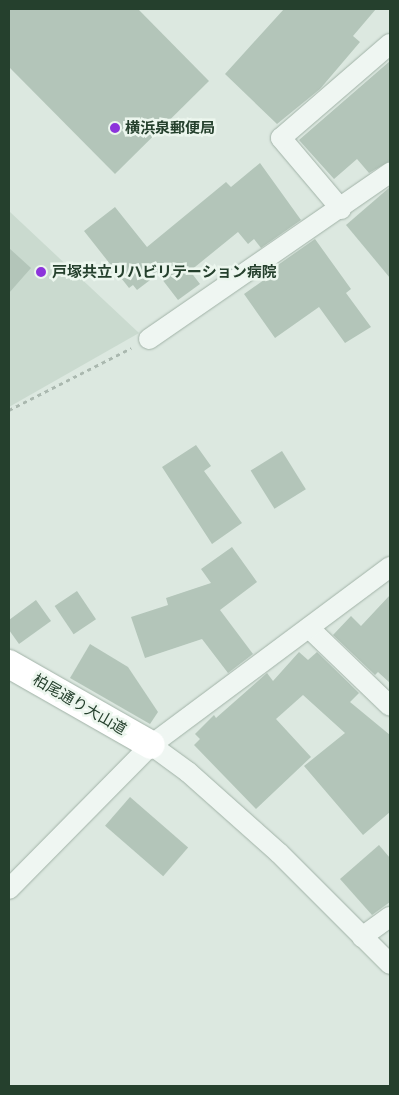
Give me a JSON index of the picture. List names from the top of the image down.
{
  "streets": {
    "street": ["柏尾通り大山道"]
  },
  "places": ["横浜泉郵便局", "戸塚共立リハビリテーション病院"]
}
